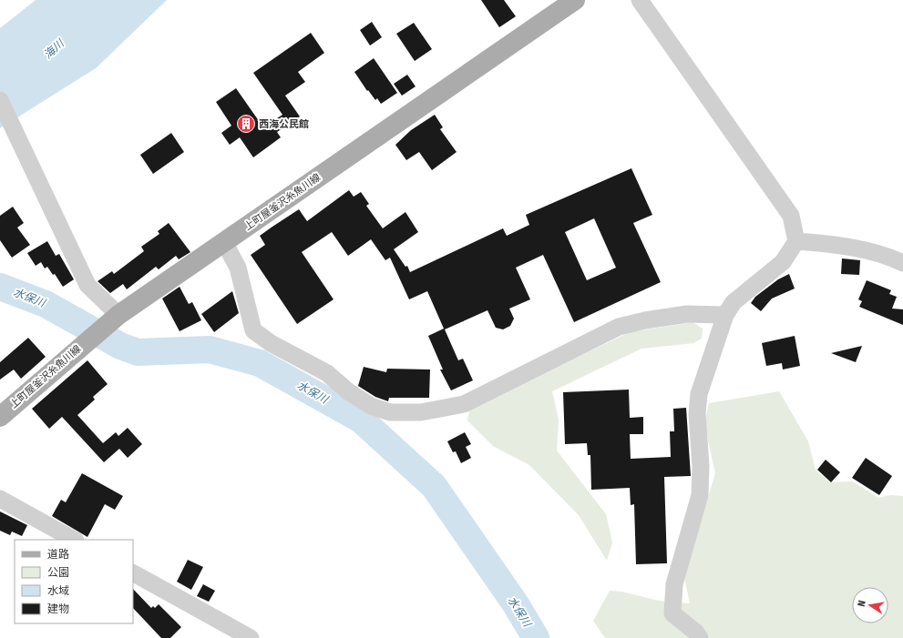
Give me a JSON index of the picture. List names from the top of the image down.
{
  "streets": {
    "main road": ["上町屋釜沢糸魚川線"]
  },
  "water": ["海川", "水保川"],
  "places": {
    "building": ["西海公民館"]
  },
  "legend": [
    "道路",
    "公園",
    "水域",
    "建物"
  ],
  "north": "left"
}
